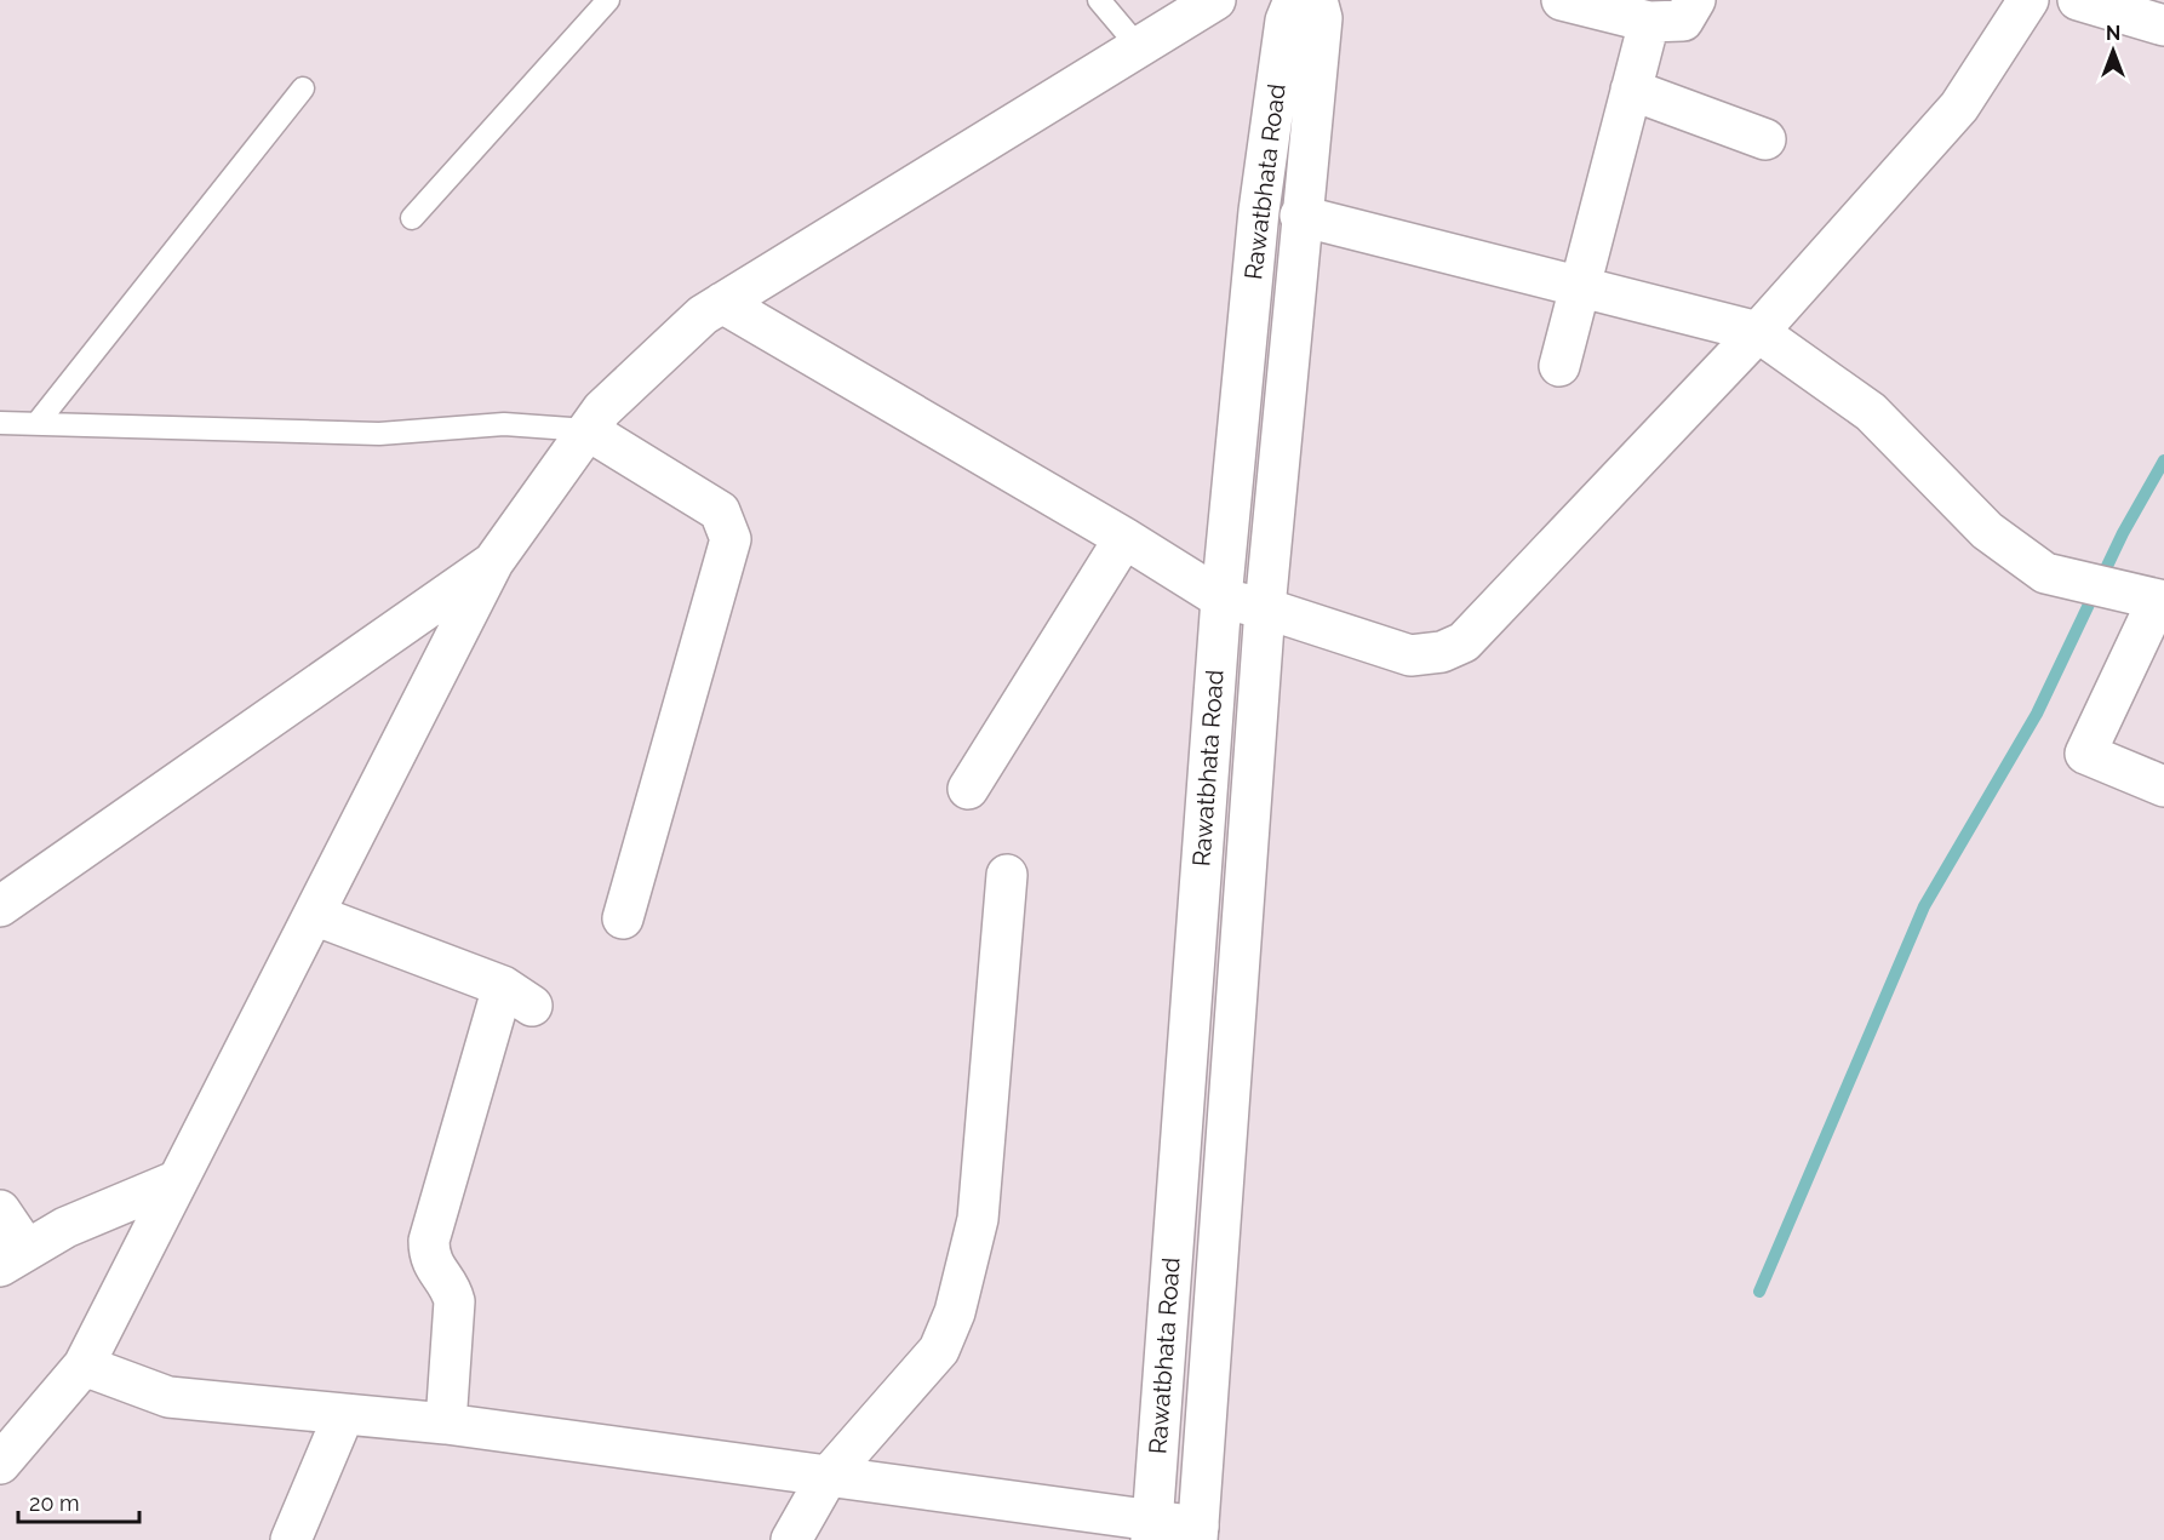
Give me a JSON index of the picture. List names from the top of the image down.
{
  "streets": {
    "street": ["Rawatbhata Road"]
  },
  "scale_bar": "20 m",
  "north": "top"
}
